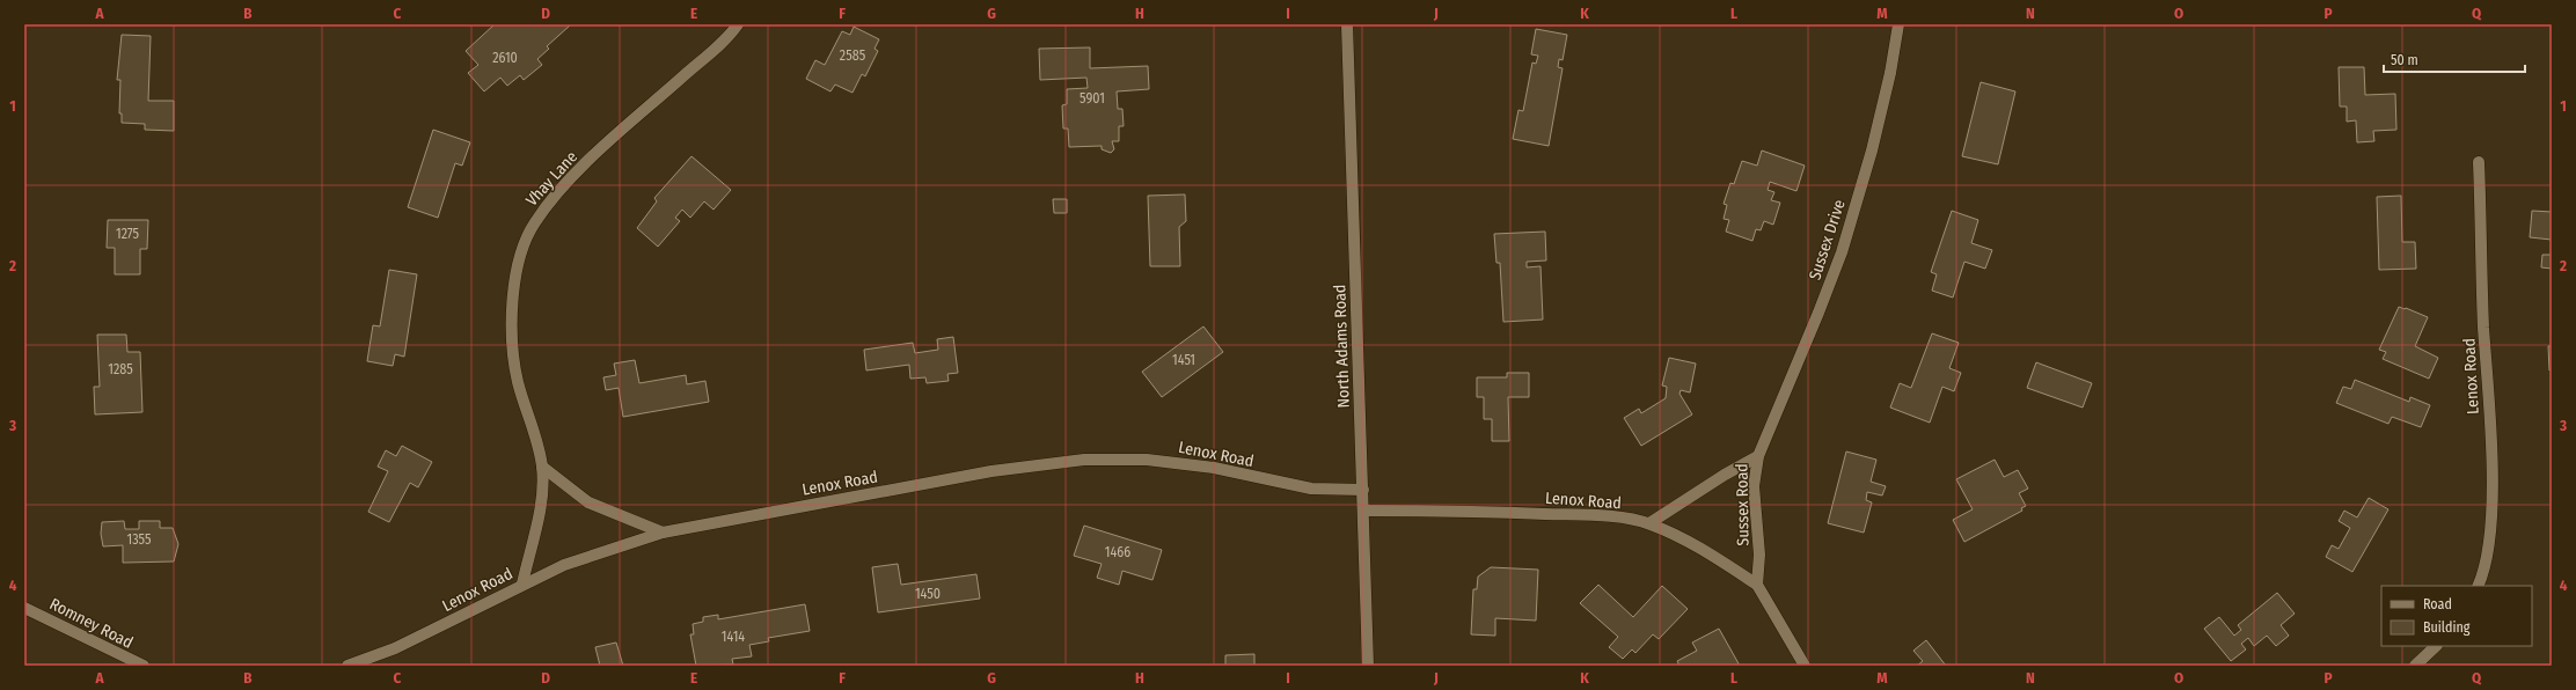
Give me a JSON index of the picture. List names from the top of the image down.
{
  "streets": {
    "street": [
      "Vhay Lane",
      "Sussex Drive",
      "North Adams Road",
      "Lenox Road",
      "Sussex Road",
      "Romney Road"
    ]
  },
  "crossings": [
    ["Vhay Lane", "Lenox Road"],
    ["Sussex Drive", "Sussex Road"],
    ["North Adams Road", "Lenox Road"],
    ["Lenox Road", "Sussex Road"]
  ],
  "house_numbers": [
    "2585",
    "2610",
    "5901",
    "1275",
    "1451",
    "1285",
    "1355",
    "1466",
    "1450",
    "1414"
  ],
  "legend": ["Road", "Building"],
  "scale_bar": "50 m",
  "grid": {
    "columns": [
      "A",
      "B",
      "C",
      "D",
      "E",
      "F",
      "G",
      "H",
      "I",
      "J",
      "K",
      "L",
      "M",
      "N",
      "O",
      "P",
      "Q"
    ],
    "rows": [
      "1",
      "2",
      "3",
      "4"
    ]
  }
}
